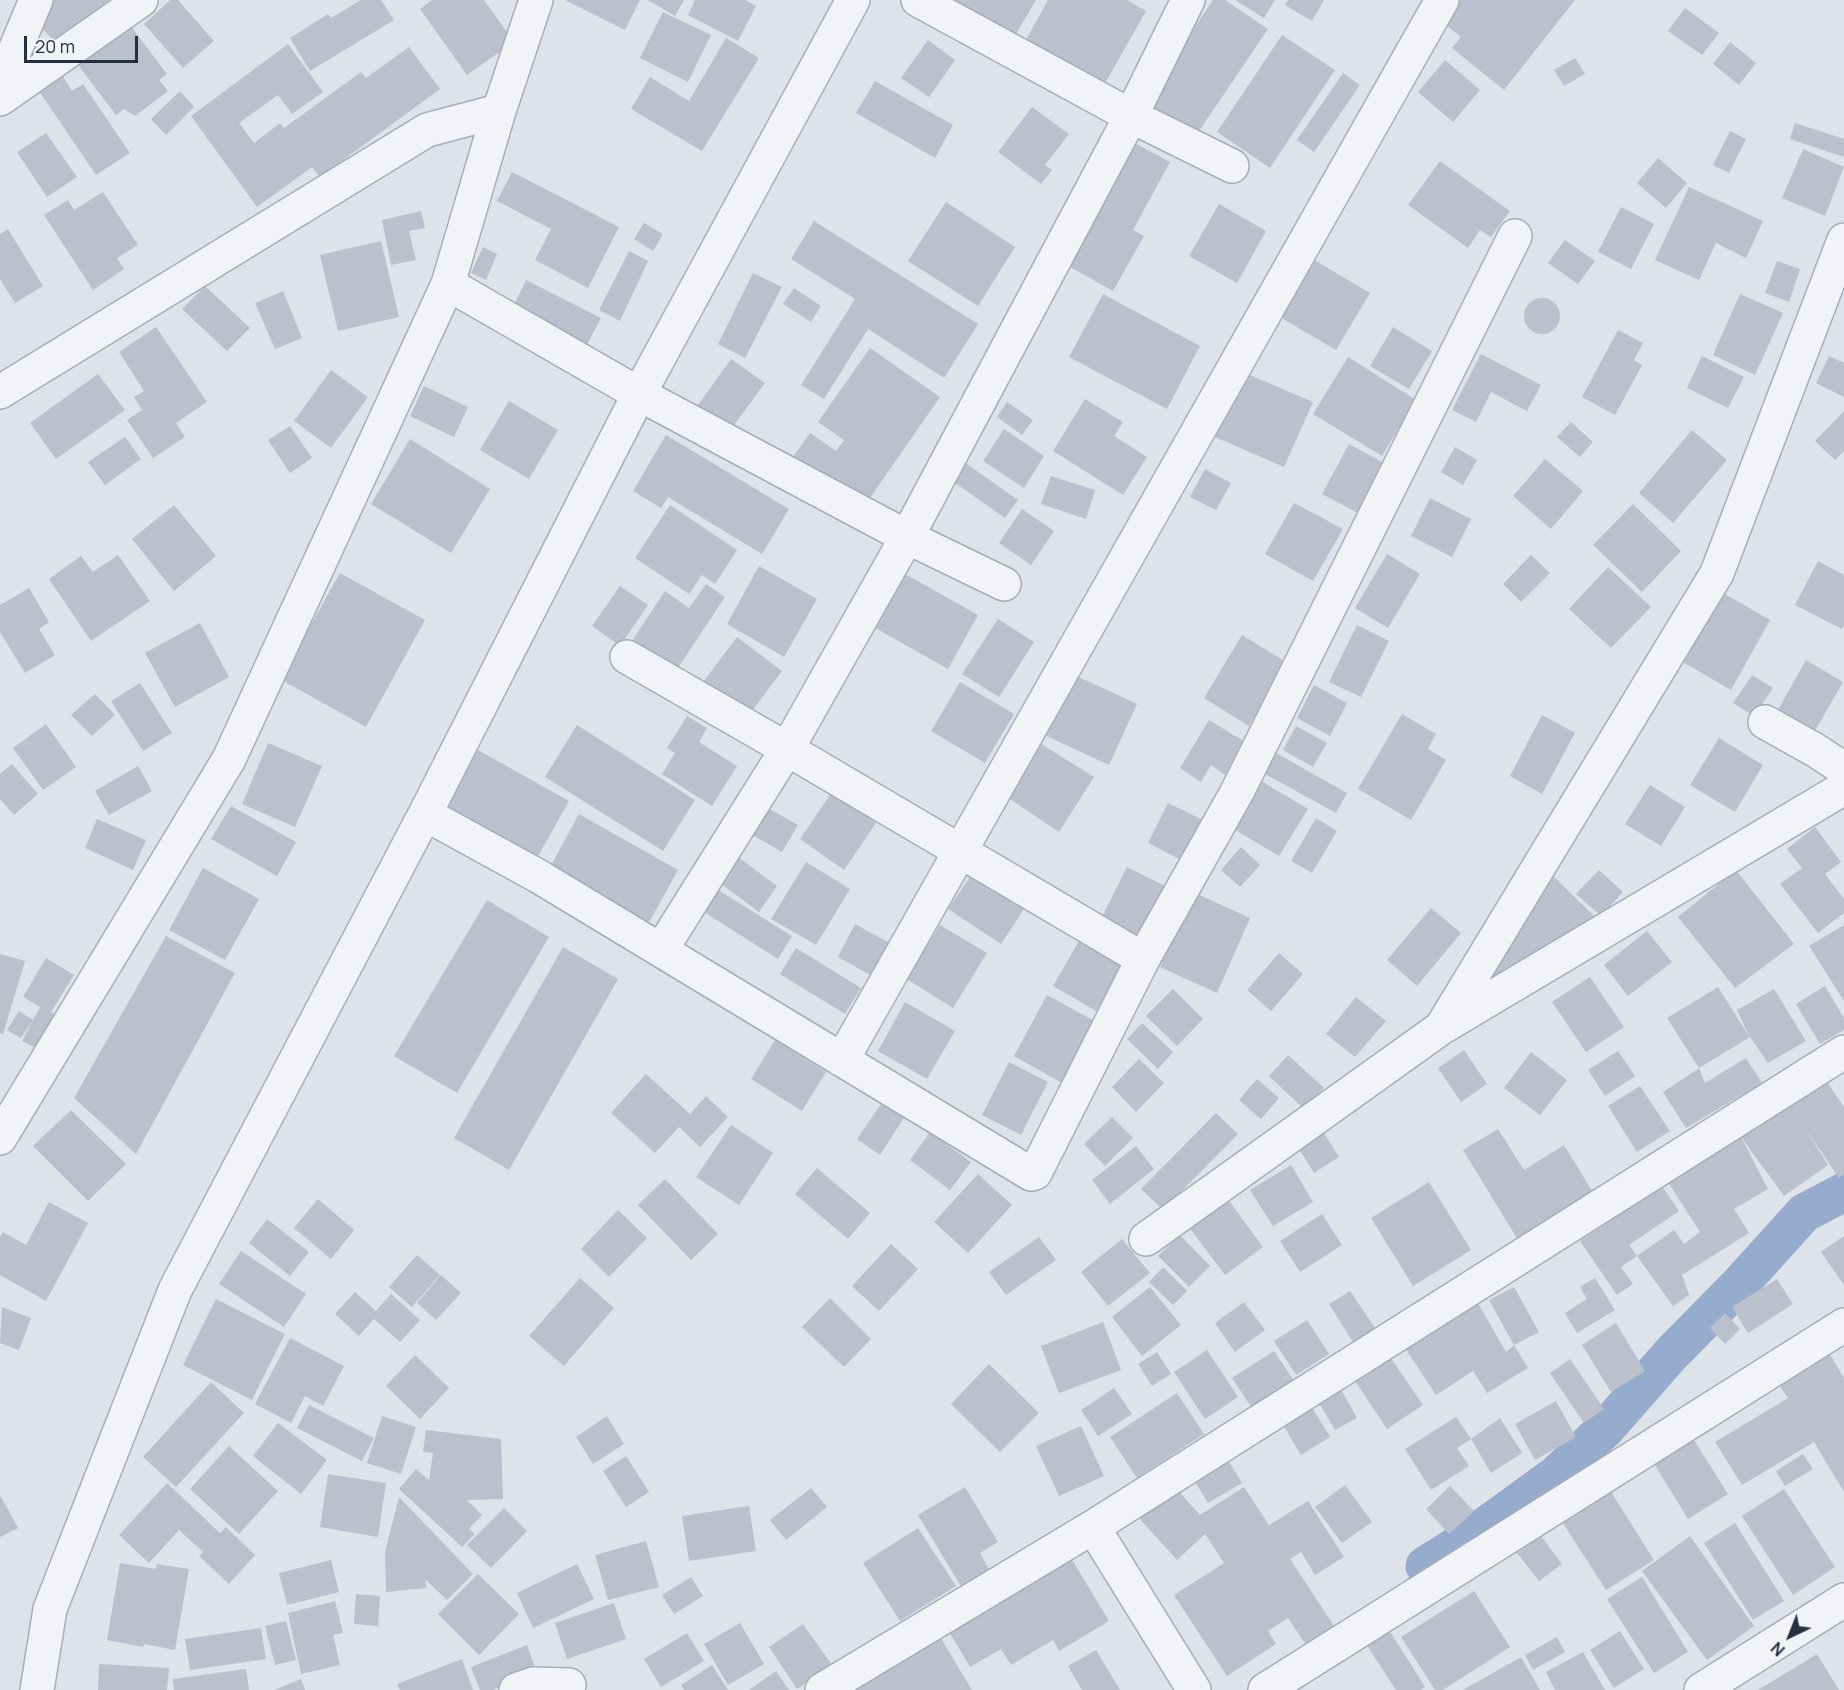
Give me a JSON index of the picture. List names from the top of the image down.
{
  "scale_bar": "20 m",
  "north": "bottom left"
}
